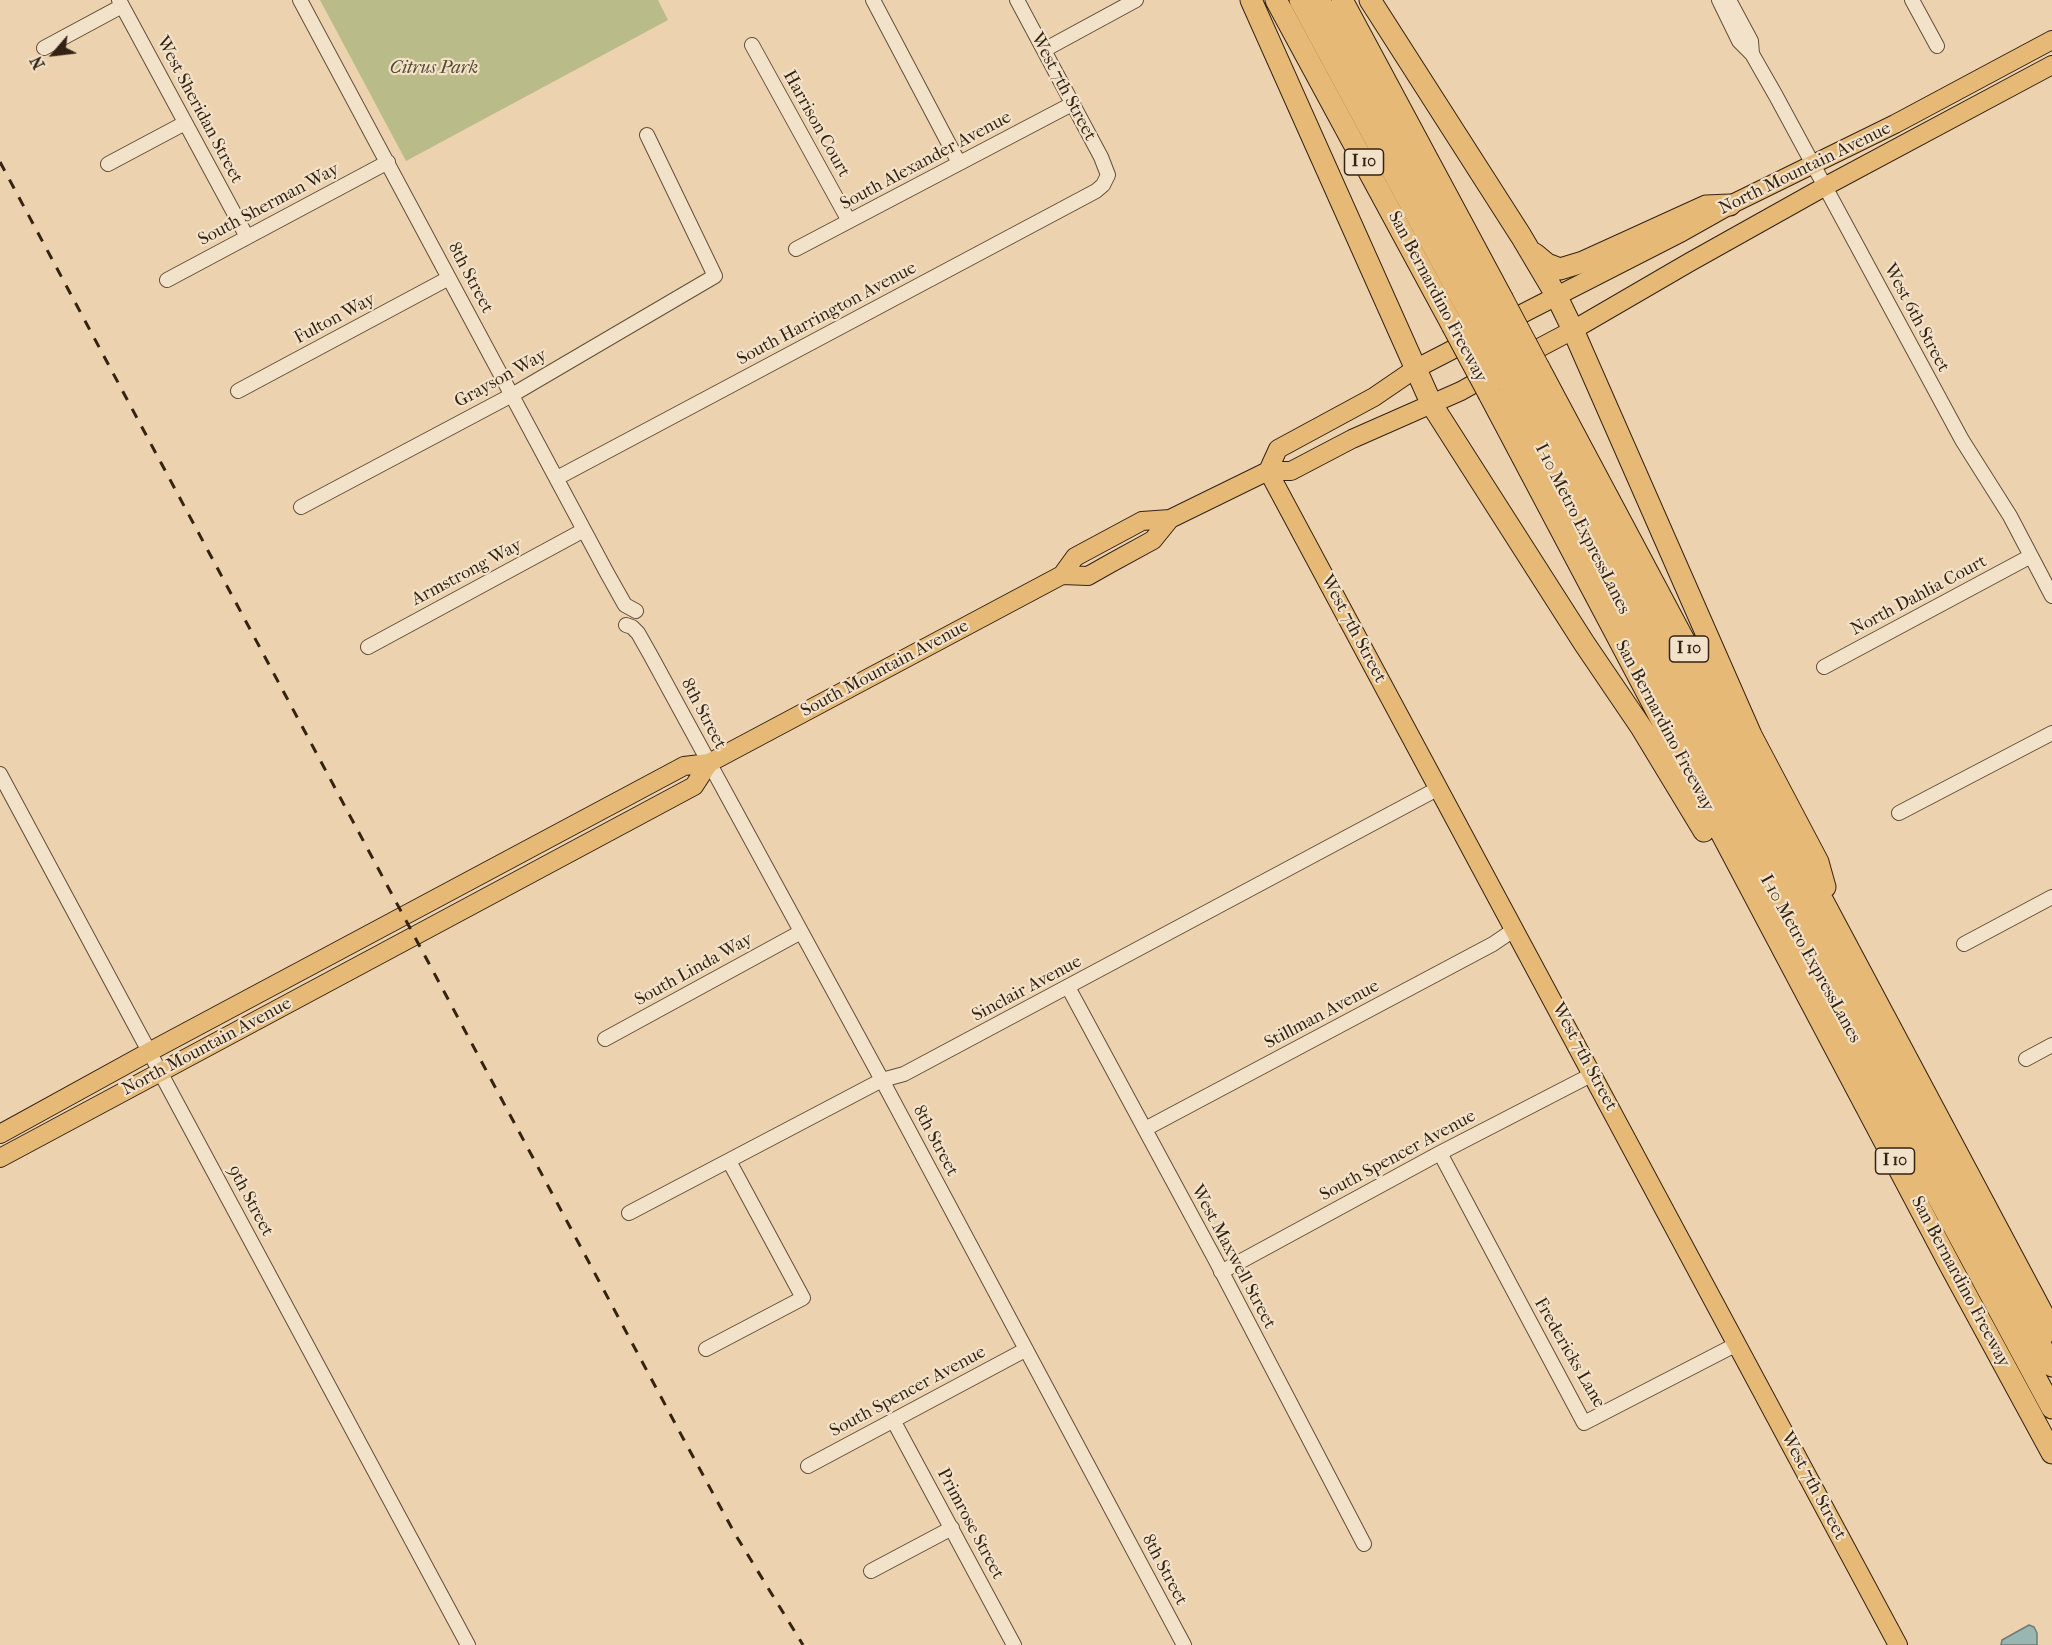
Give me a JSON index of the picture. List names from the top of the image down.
{
  "streets": {
    "highway": ["I 10", "San Bernardino Freeway", "I-10 Metro ExpressLanes"],
    "main road": ["West 7th Street", "North Mountain Avenue", "South Mountain Avenue"],
    "street": [
      "West Sheridan Street",
      "Harrison Court",
      "South Alexander Avenue",
      "South Sherman Way",
      "8th Street",
      "South Harrington Avenue",
      "West 6th Street",
      "Fulton Way",
      "Grayson Way",
      "Armstrong Way",
      "North Dahlia Court",
      "South Linda Way",
      "Sinclair Avenue",
      "Stillman Avenue",
      "South Spencer Avenue",
      "9th Street",
      "West Maxwell Street",
      "Fredericks Lane",
      "Primrose Street"
    ]
  },
  "crossings": [
    ["West 7th Street", "South Alexander Avenue"],
    ["West 7th Street", "South Harrington Avenue"],
    ["West 7th Street", "South Mountain Avenue"],
    ["West 7th Street", "Sinclair Avenue"],
    ["West 7th Street", "Stillman Avenue"],
    ["West 7th Street", "South Spencer Avenue"],
    ["West 7th Street", "Fredericks Lane"],
    ["West Sheridan Street", "South Sherman Way"],
    ["Harrison Court", "South Alexander Avenue"],
    ["North Mountain Avenue", "West 6th Street"],
    ["North Mountain Avenue", "South Mountain Avenue"],
    ["North Mountain Avenue", "9th Street"],
    ["South Sherman Way", "8th Street"],
    ["8th Street", "South Harrington Avenue"],
    ["8th Street", "Fulton Way"],
    ["8th Street", "Grayson Way"],
    ["8th Street", "Armstrong Way"],
    ["8th Street", "South Mountain Avenue"],
    ["8th Street", "South Linda Way"],
    ["8th Street", "Sinclair Avenue"],
    ["8th Street", "South Spencer Avenue"],
    ["San Bernardino Freeway", "I-10 Metro ExpressLanes"],
    ["West 6th Street", "North Dahlia Court"],
    ["Sinclair Avenue", "West Maxwell Street"],
    ["Stillman Avenue", "West Maxwell Street"],
    ["South Spencer Avenue", "West Maxwell Street"],
    ["South Spencer Avenue", "Fredericks Lane"],
    ["South Spencer Avenue", "Primrose Street"]
  ],
  "parks": ["Citrus Park"],
  "north": "bottom left"
}
